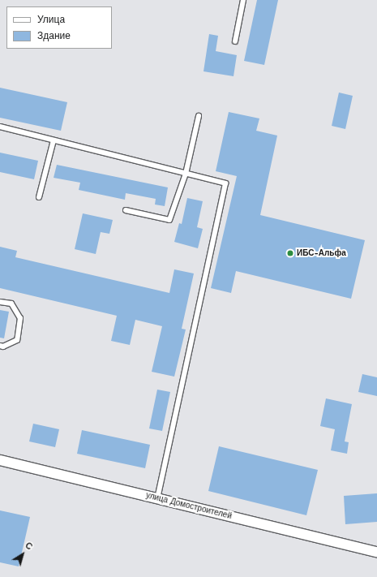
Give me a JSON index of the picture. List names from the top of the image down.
{
  "streets": {
    "street": ["улица Домостроителей"]
  },
  "places": ["ИБС-Альфа"],
  "legend": ["Улица", "Здание"],
  "north": "top right"
}
